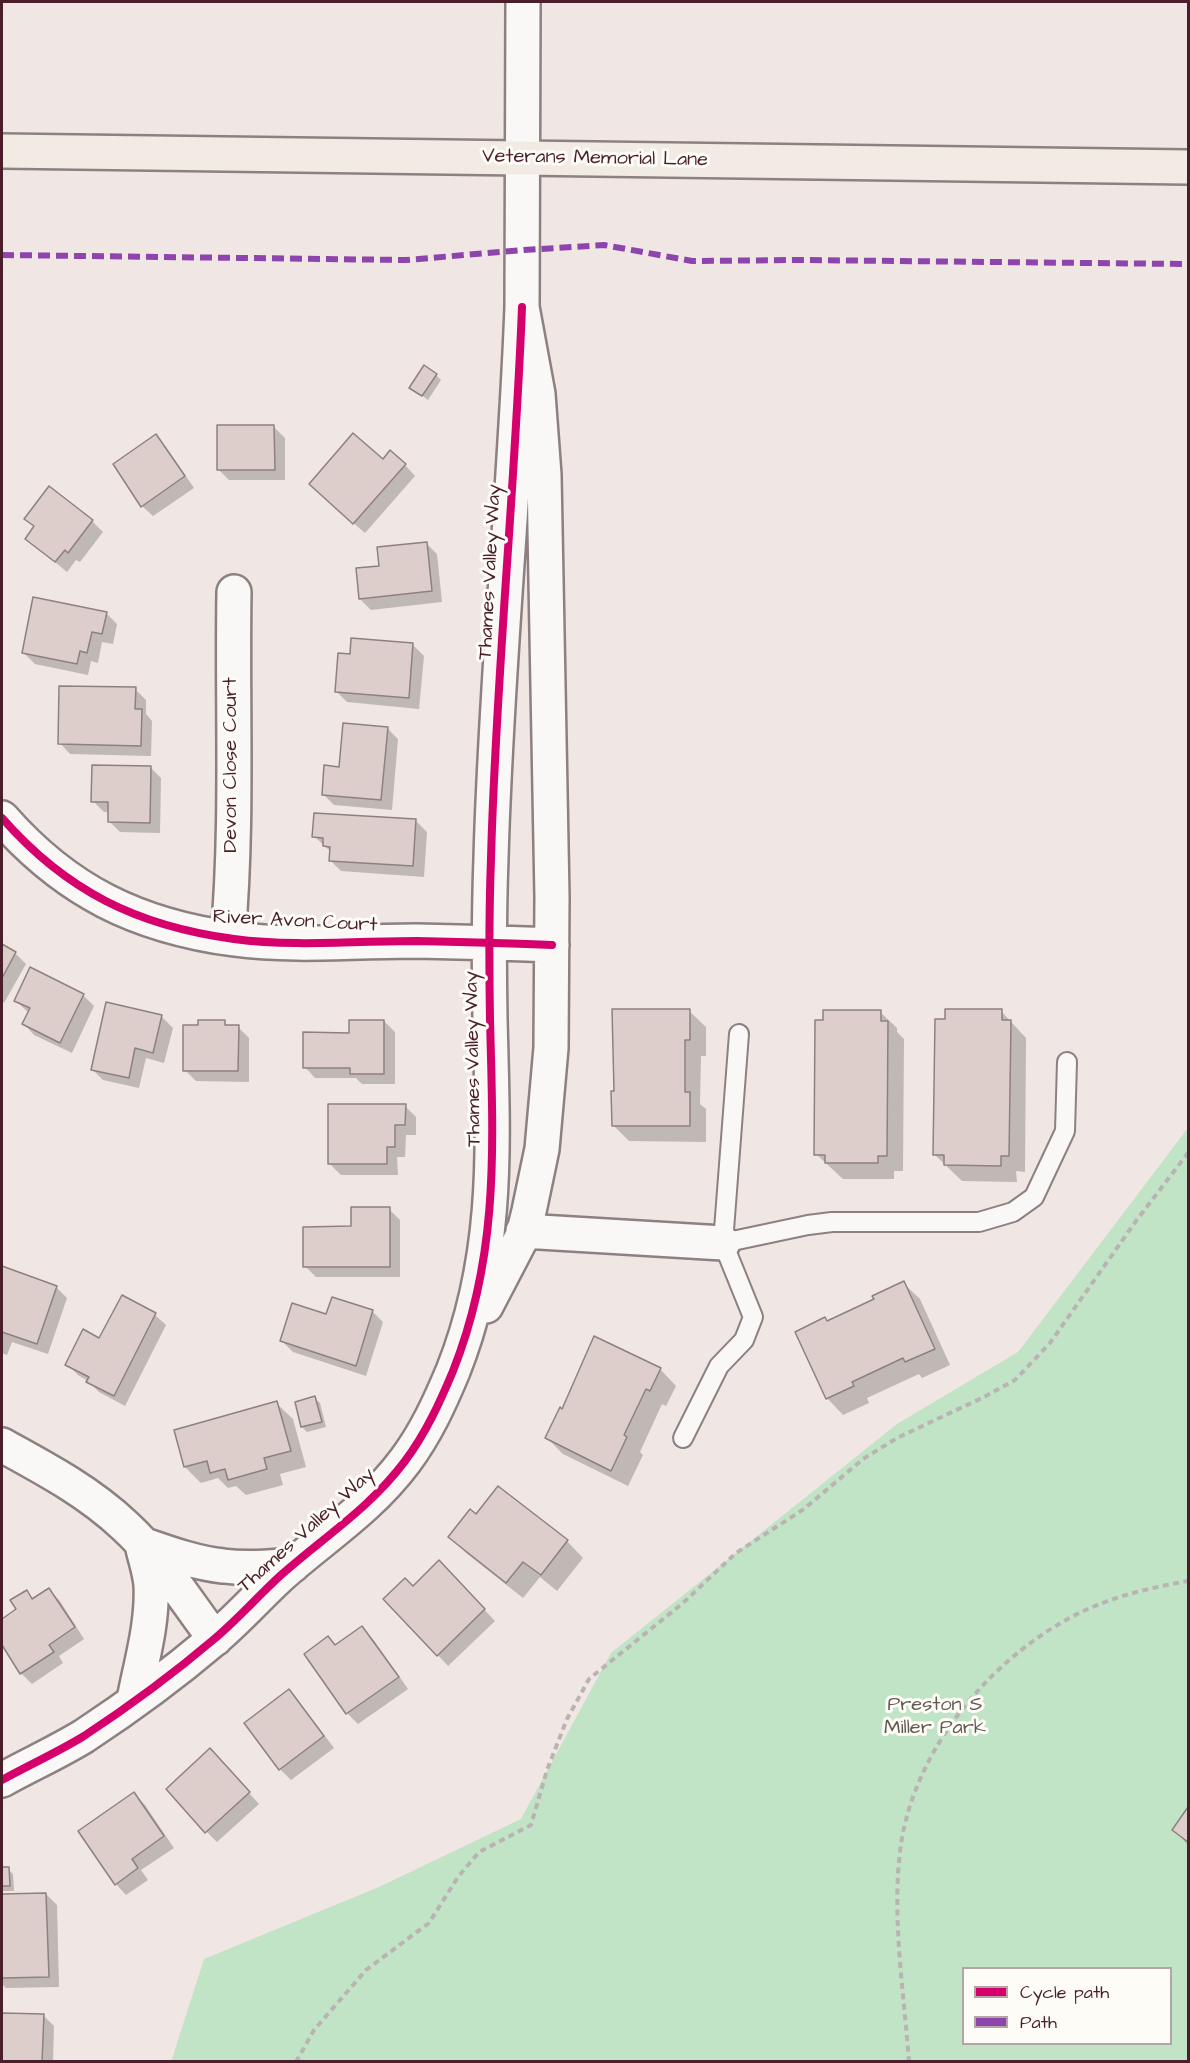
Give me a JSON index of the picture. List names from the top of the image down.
{
  "streets": {
    "main road": ["Veterans Memorial Lane"],
    "street": ["Thames Valley Way", "Devon Close Court", "River Avon Court"]
  },
  "crossings": [
    ["Veterans Memorial Lane", "Thames Valley Way"],
    ["Thames Valley Way", "River Avon Court"],
    ["Devon Close Court", "River Avon Court"]
  ],
  "parks": ["Preston S Miller Park"],
  "legend": ["Cycle path", "Path"]
}
